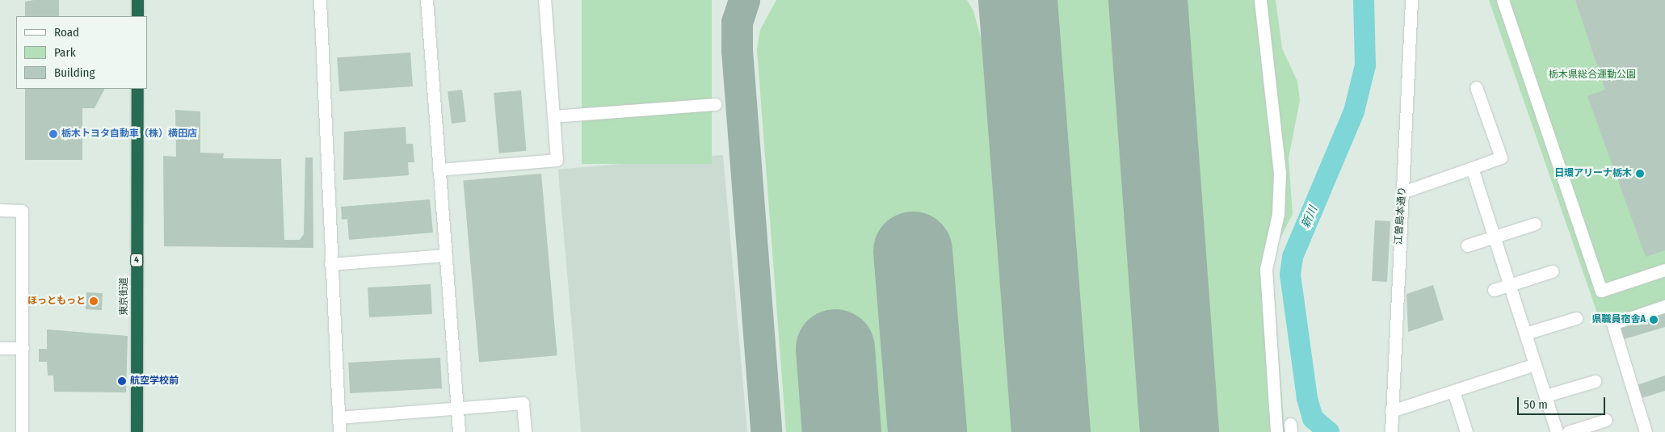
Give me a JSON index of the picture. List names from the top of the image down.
{
  "streets": {
    "highway": ["4", "東京街道"],
    "street": ["江曽島本通り"]
  },
  "water": ["新川"],
  "parks": ["栃木県総合運動公園"],
  "places": [
    "栃木トヨタ自動車（株）横田店",
    "日環アリーナ栃木",
    "ほっともっと",
    "県職員宿舎A",
    "航空学校前"
  ],
  "legend": ["Road", "Park", "Building"],
  "scale_bar": "50 m"
}
